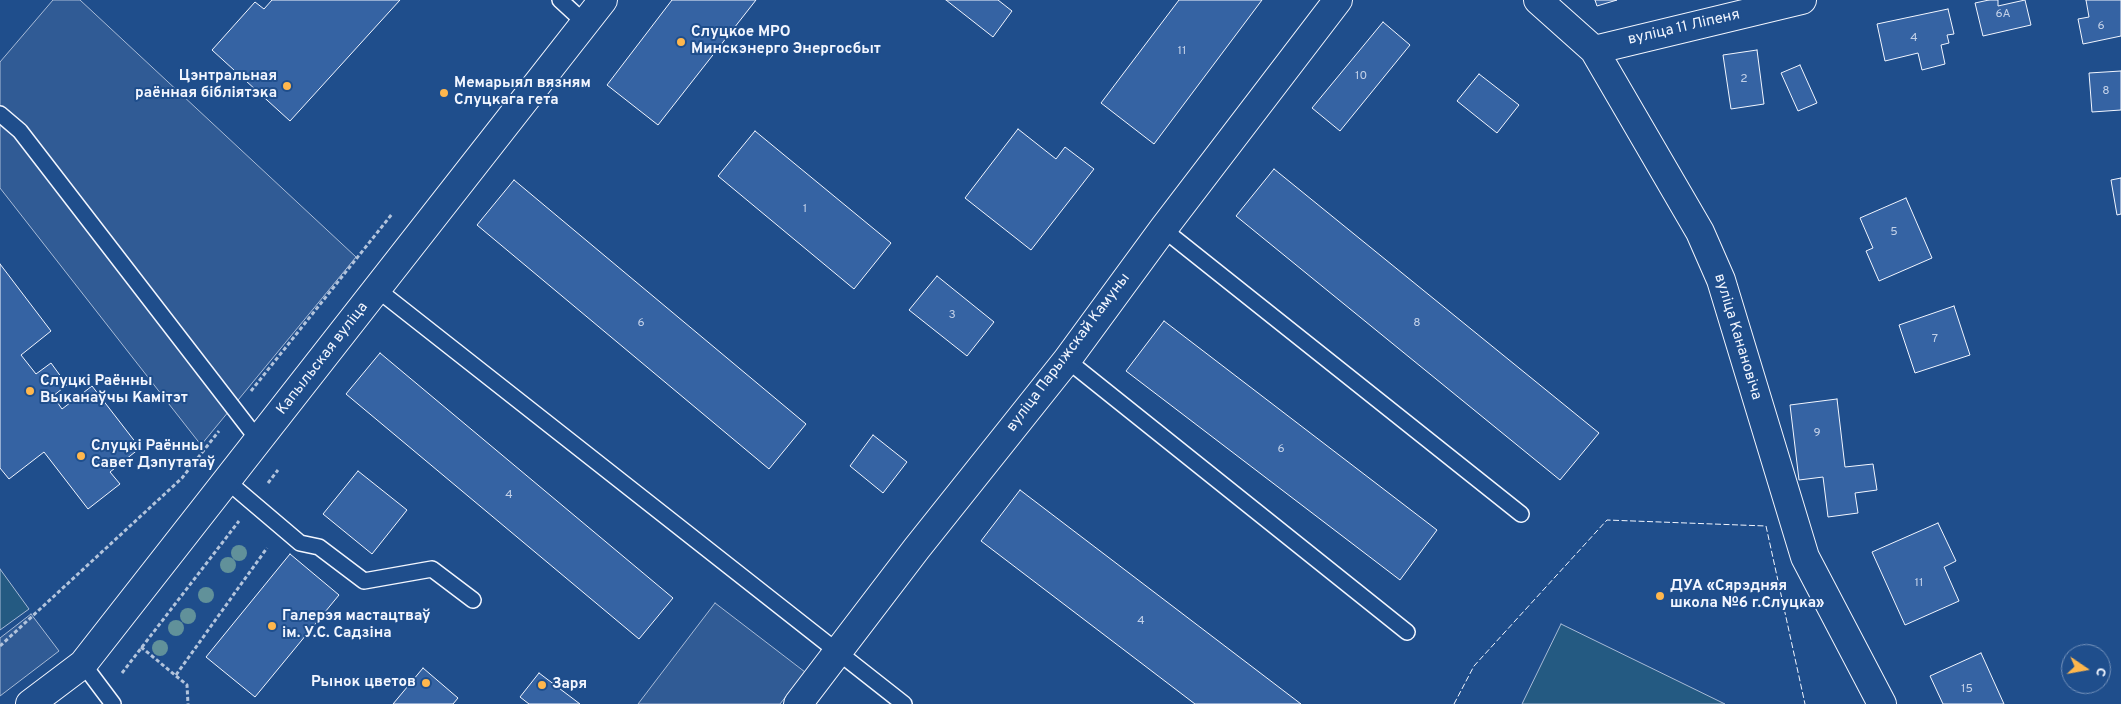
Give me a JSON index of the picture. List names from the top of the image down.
{
  "streets": {
    "street": [
      "вуліца 11 Ліпеня",
      "вуліца Канановіча",
      "вуліца Парыжскай Камуны",
      "Капыльская вуліца"
    ]
  },
  "crossings": [
    ["вуліца 11 Ліпеня", "вуліца Канановіча"]
  ],
  "places": [
    "Слуцкое МРО Минскэнерго Энергосбыт",
    "Цэнтральная раённая бібліятэка",
    "Мемарыял вязням Слуцкага гета",
    "Слуцкі Раённы Выканаўчы Камітэт",
    "Слуцкі Раённы Савет Дэпутатаў",
    "ДУА «Сярэдняя школа №6 г.Слуцка»",
    "Галерэя мастацтваў ім. У.С. Садзіна",
    "Рынок цветов",
    "Заря"
  ],
  "house_numbers": [
    "6А",
    "6",
    "4",
    "11",
    "10",
    "2",
    "8",
    "1",
    "5",
    "3",
    "6",
    "8",
    "7",
    "9",
    "6",
    "4",
    "11",
    "4",
    "15"
  ],
  "north": "right"
}
